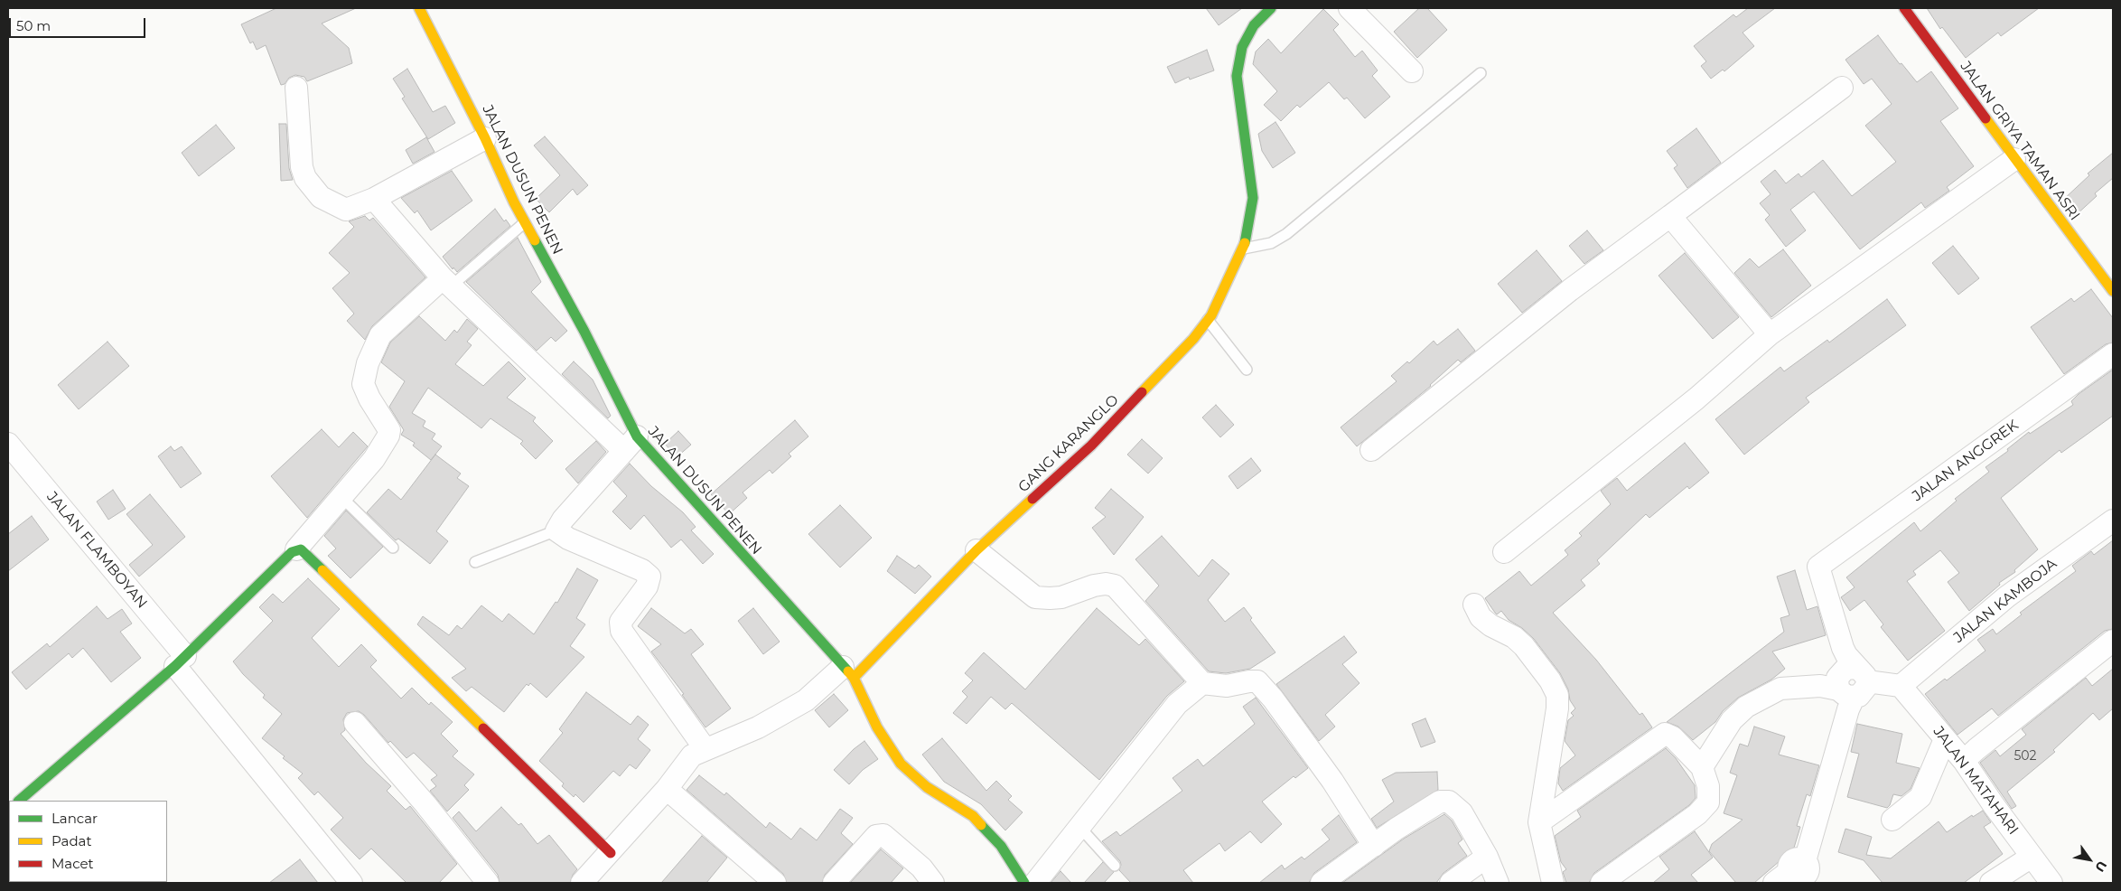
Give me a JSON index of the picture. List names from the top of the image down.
{
  "streets": {
    "street": [
      "JALAN GRIYA TAMAN ASRI",
      "JALAN DUSUN PENEN",
      "GANG KARANGLO",
      "JALAN ANGGREK",
      "JALAN FLAMBOYAN",
      "JALAN KAMBOJA",
      "JALAN MATAHARI"
    ]
  },
  "crossings": [
    ["JALAN DUSUN PENEN", "GANG KARANGLO"],
    ["JALAN KAMBOJA", "JALAN MATAHARI"]
  ],
  "house_numbers": ["502"],
  "legend": ["Lancar", "Padat", "Macet"],
  "scale_bar": "50 m",
  "north": "bottom right"
}
